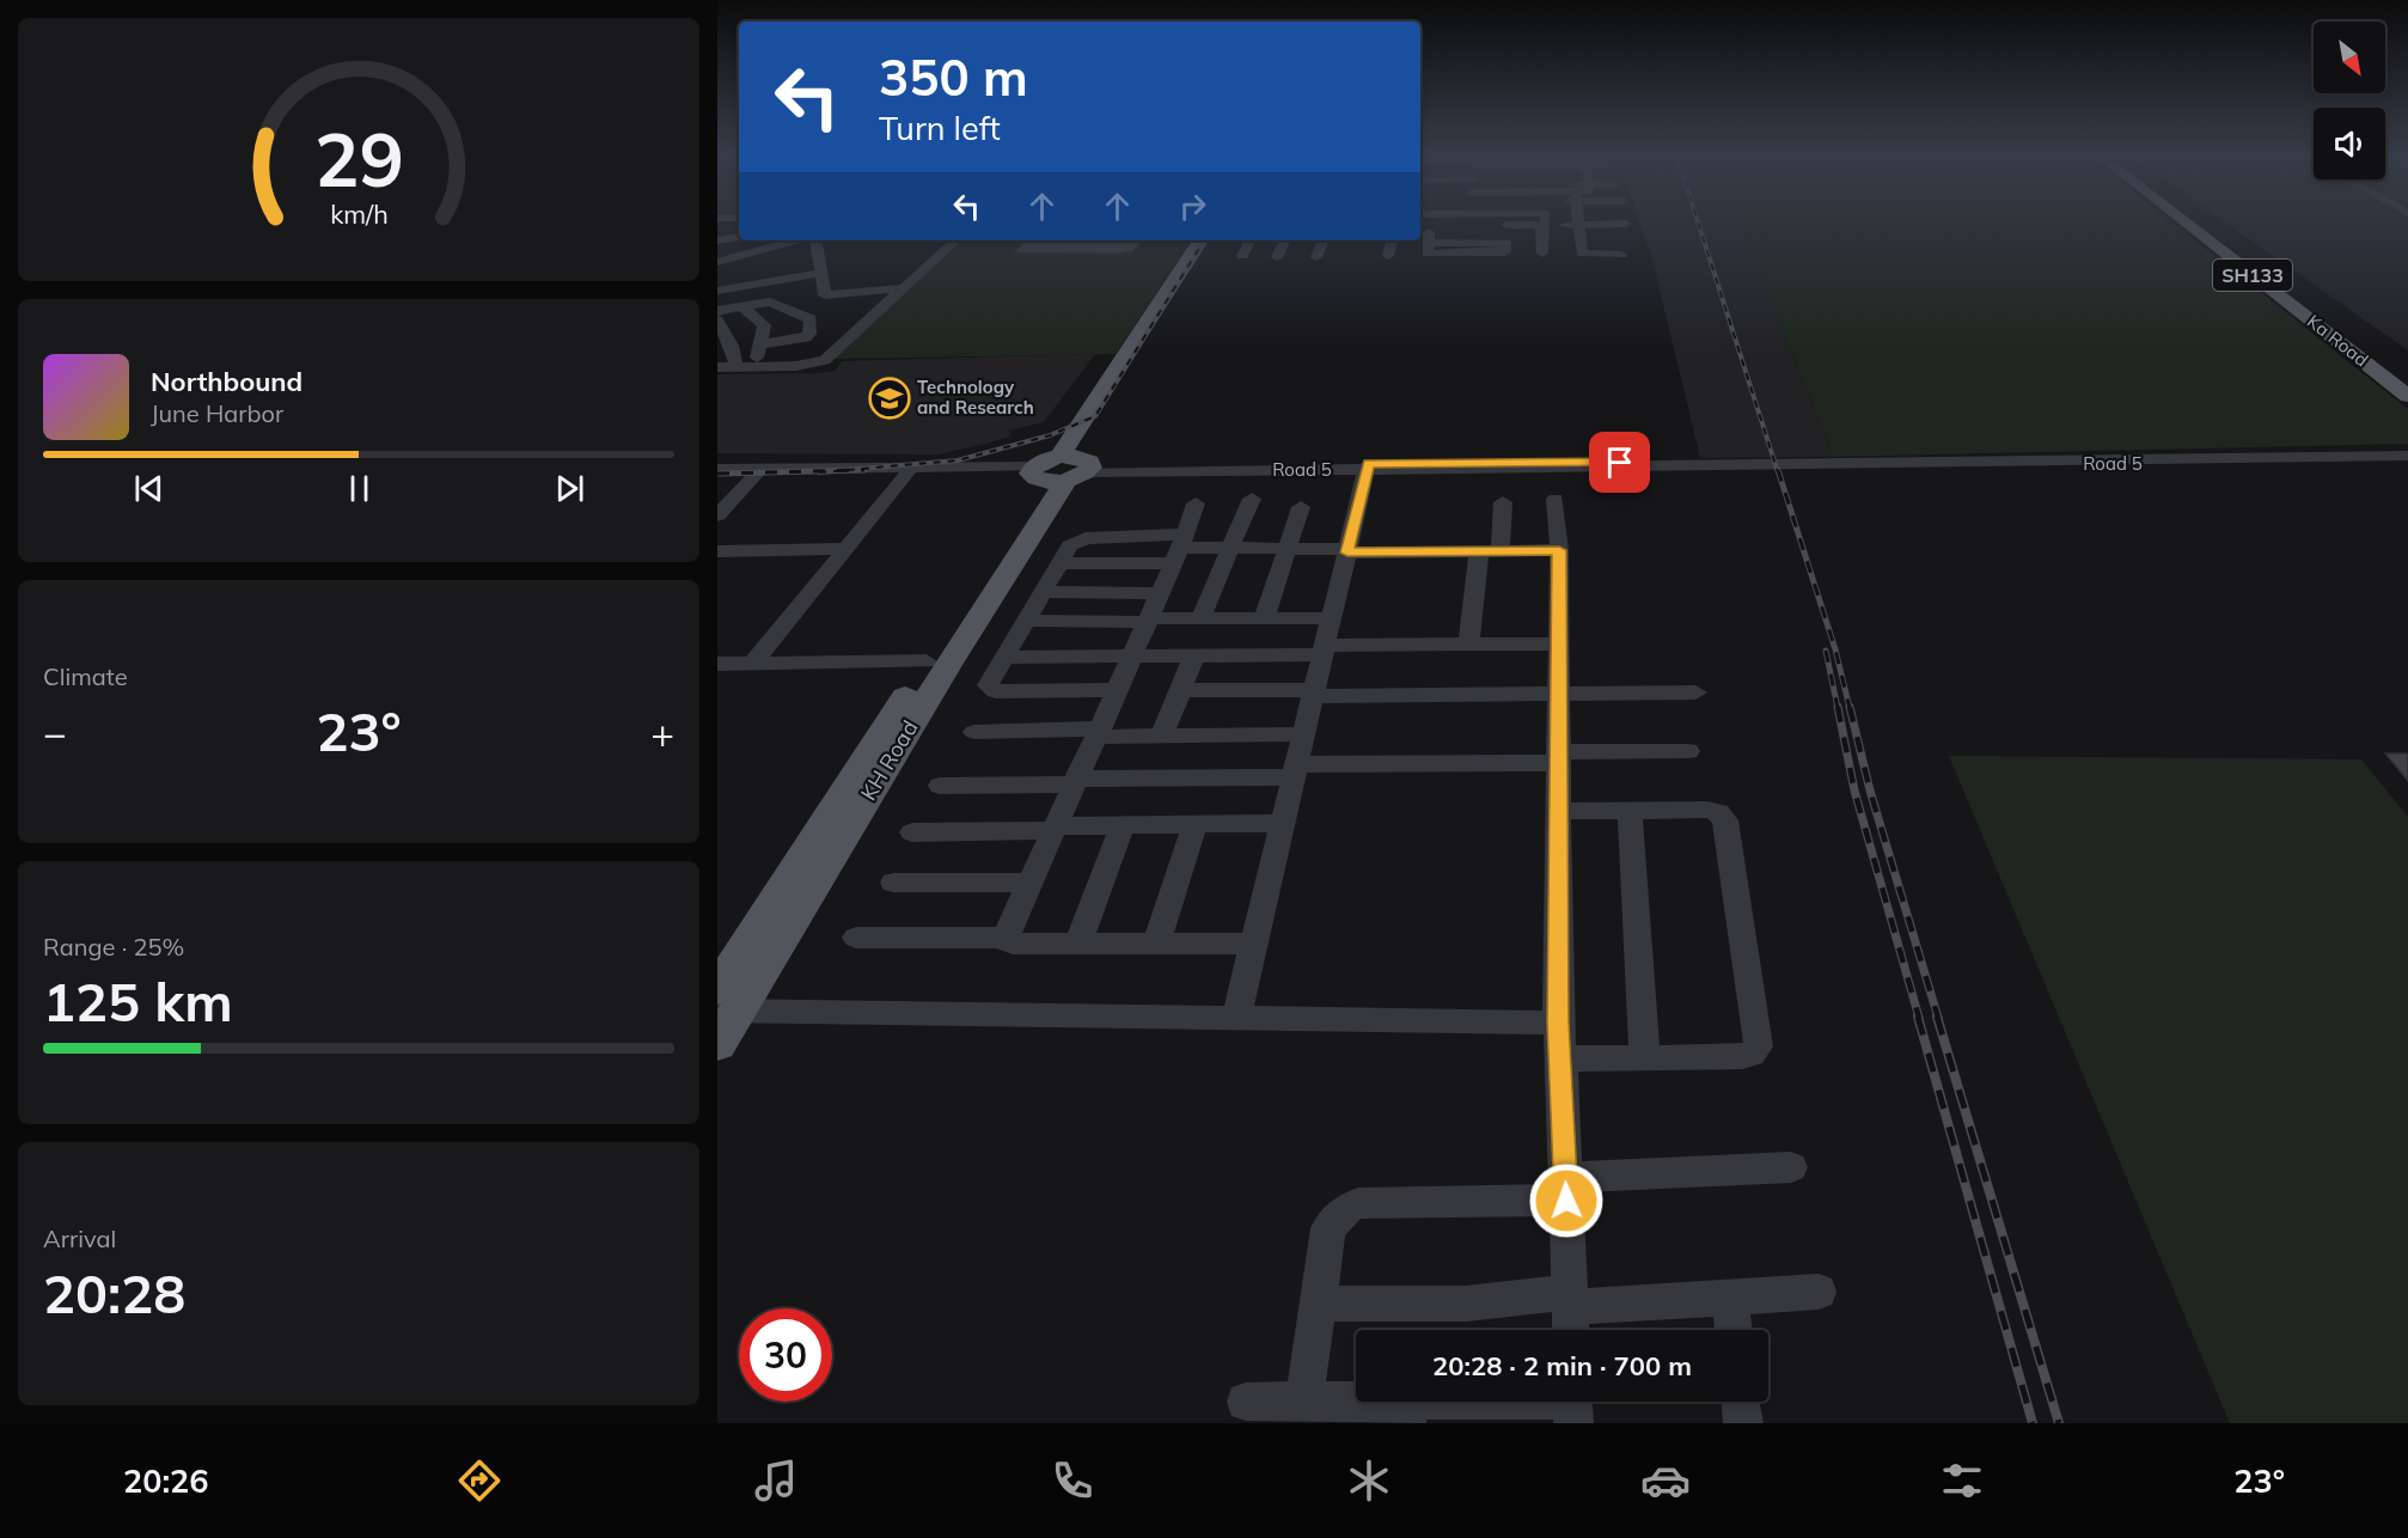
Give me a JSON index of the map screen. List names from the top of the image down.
{
  "streets": {
    "main road": ["SH133", "Ka Road", "KH Road"],
    "street": ["Road 5"]
  },
  "crossings": [
    ["Road 5", "KH Road"]
  ],
  "places": {
    "school or university": ["Technology and Research"]
  },
  "north": "bottom right",
  "page": {
    "turn": ["350 m", "Turn left"],
    "song": ["Northbound", "June Harbor"],
    "tile": [
      "Climate",
      ["Range · 25%", "125 km"],
      ["Arrival", "20:28"]
    ],
    "heat": ["−", "23°", "+"],
    "limit": "30",
    "trip": "20:28 · 2 min · 700 m",
    "tabs": ["20:26", "23°"],
    "gauge": ["29", "km/h"]
  }
}
